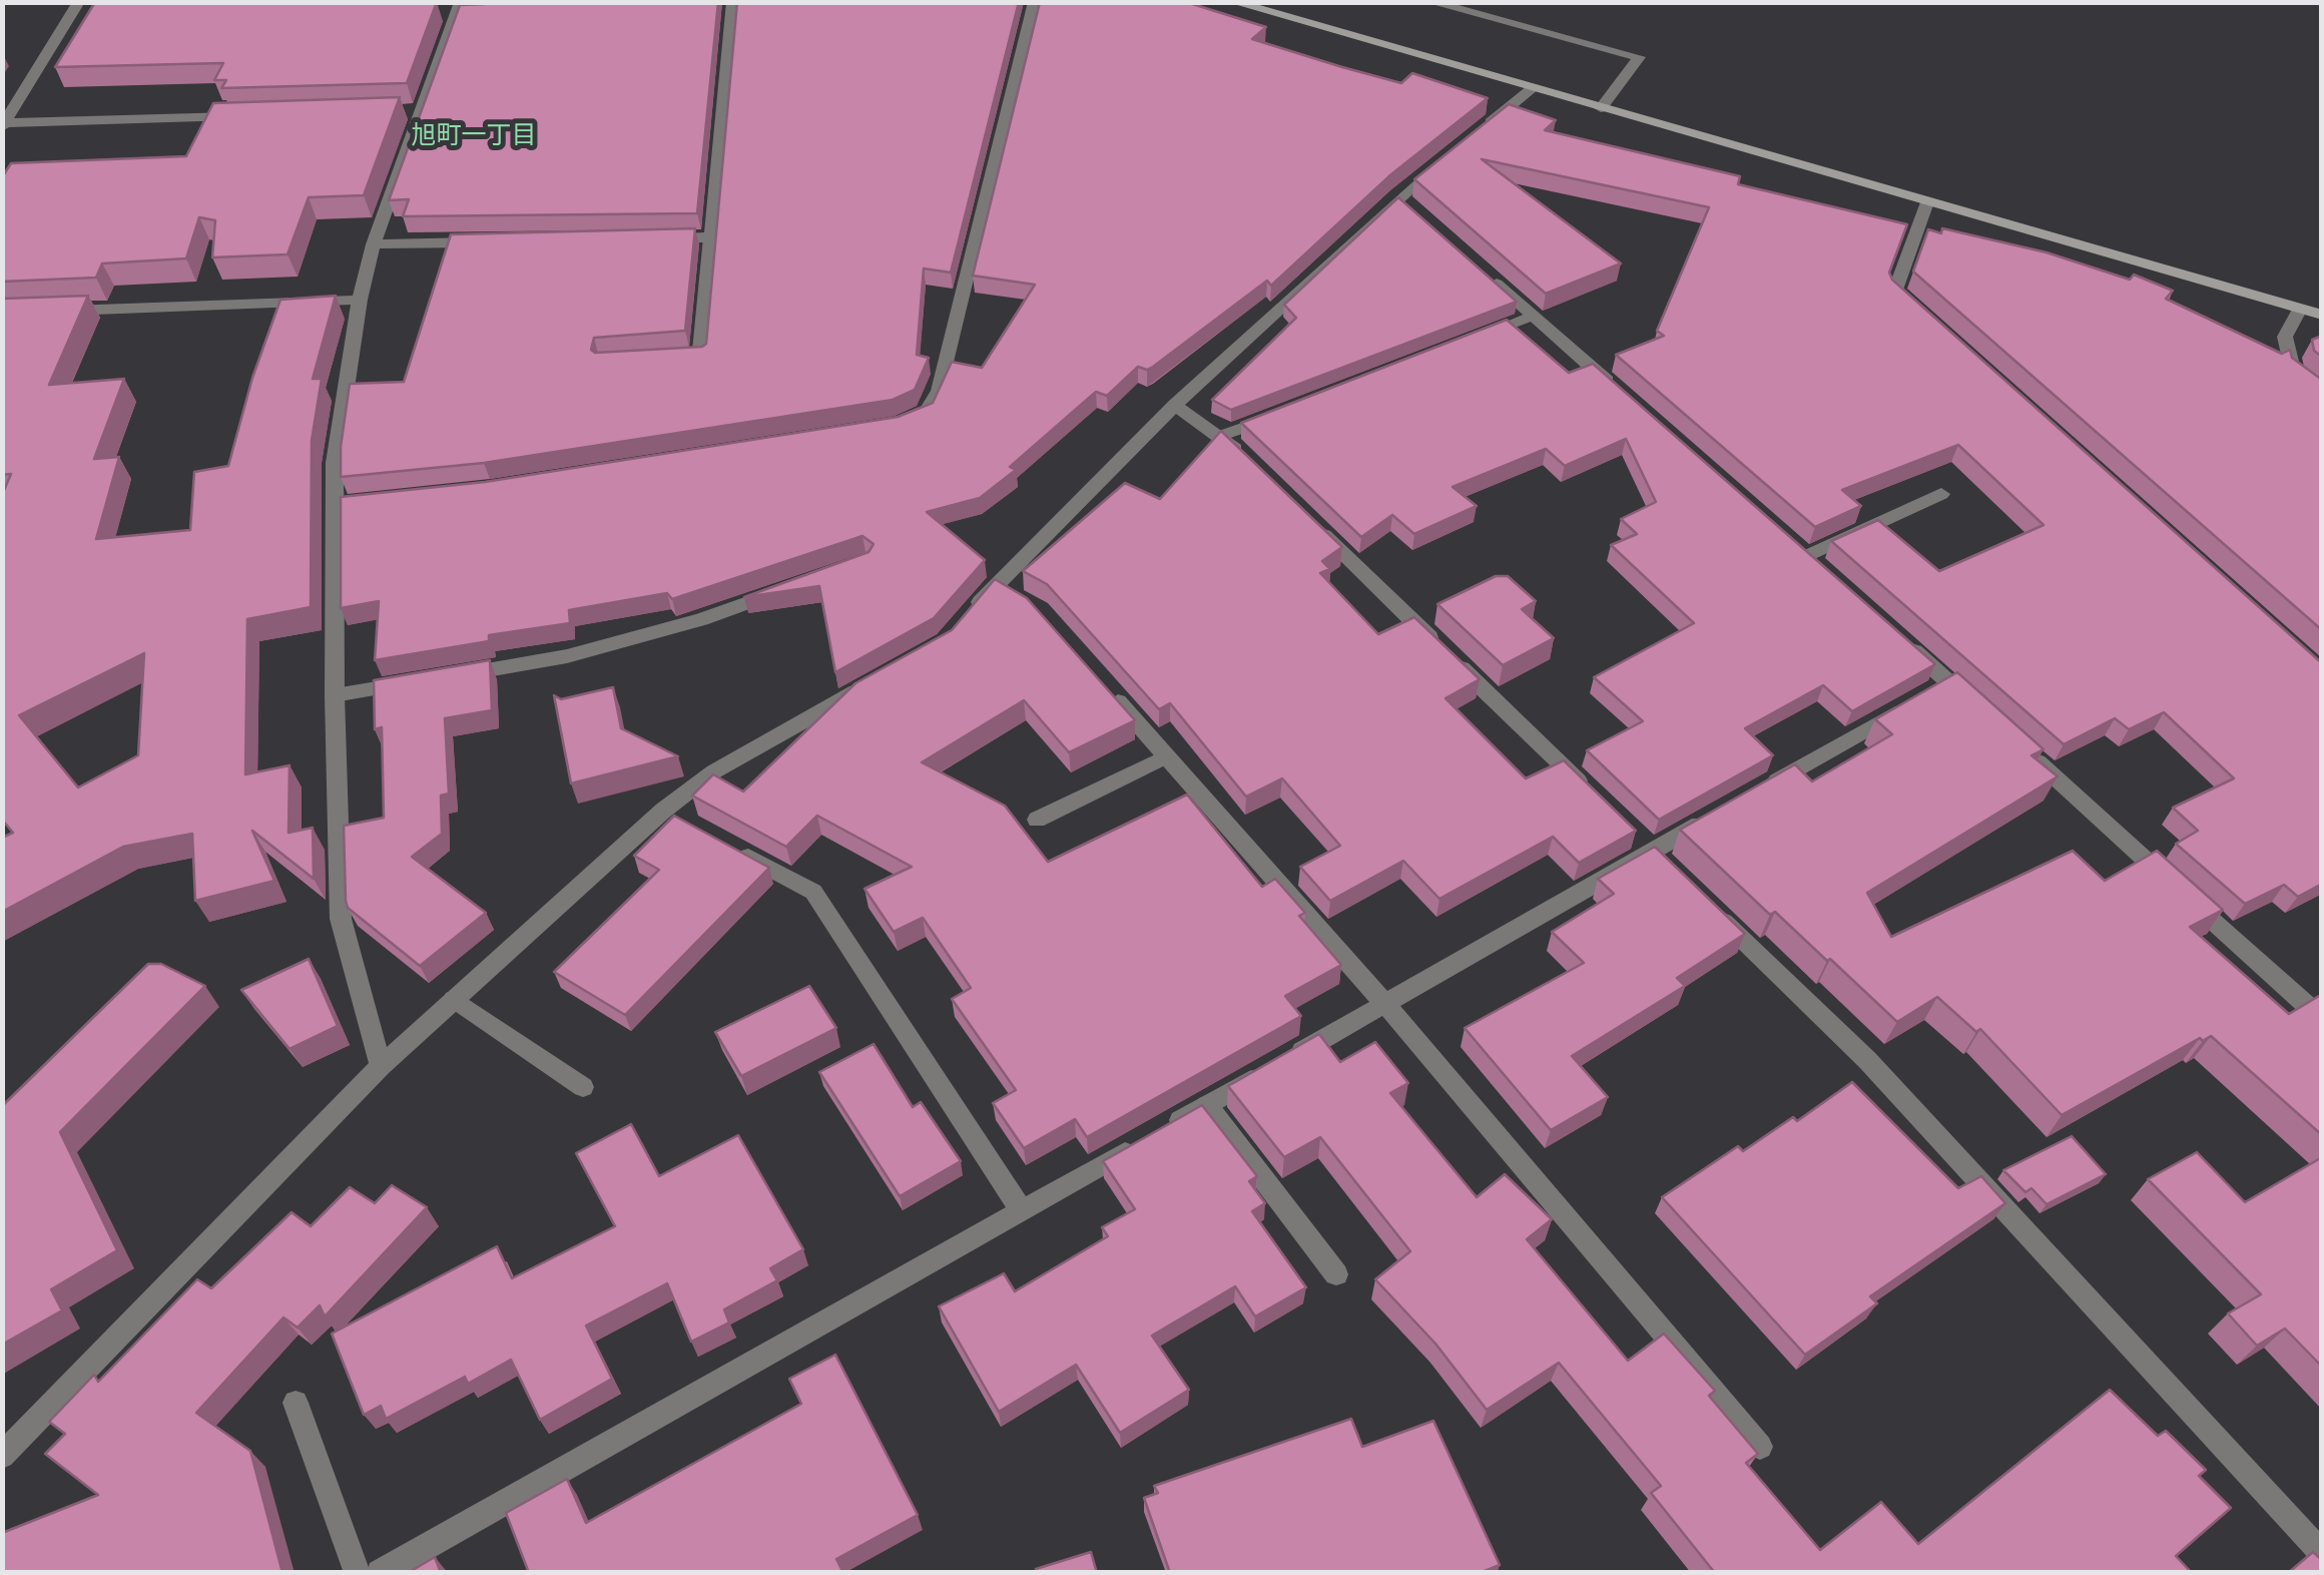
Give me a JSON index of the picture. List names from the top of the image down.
{
  "districts": ["旭町一丁目"]
}
